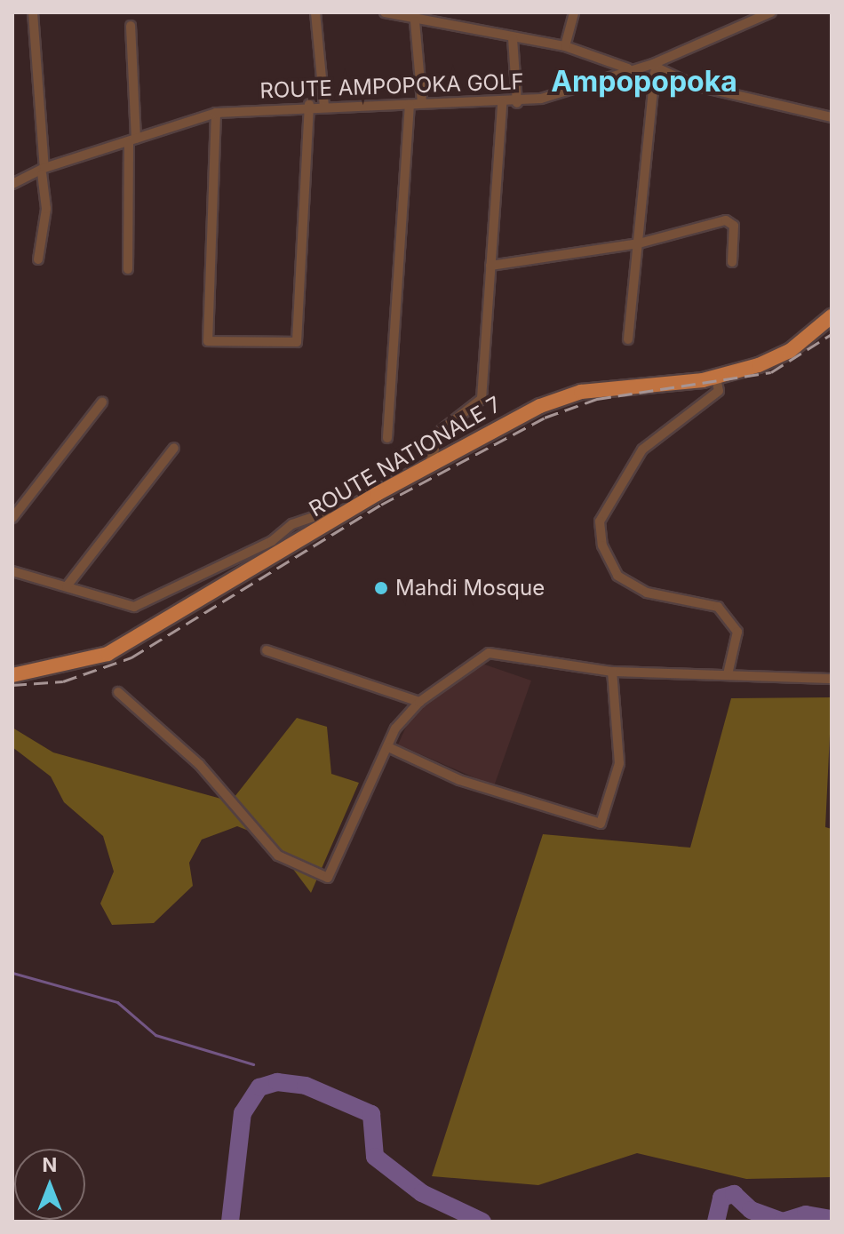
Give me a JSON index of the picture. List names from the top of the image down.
{
  "streets": {
    "main road": ["ROUTE NATIONALE 7"],
    "street": ["ROUTE AMPOPOKA GOLF"]
  },
  "districts": ["Ampopopoka"],
  "places": ["Mahdi Mosque"],
  "north": "top"
}
